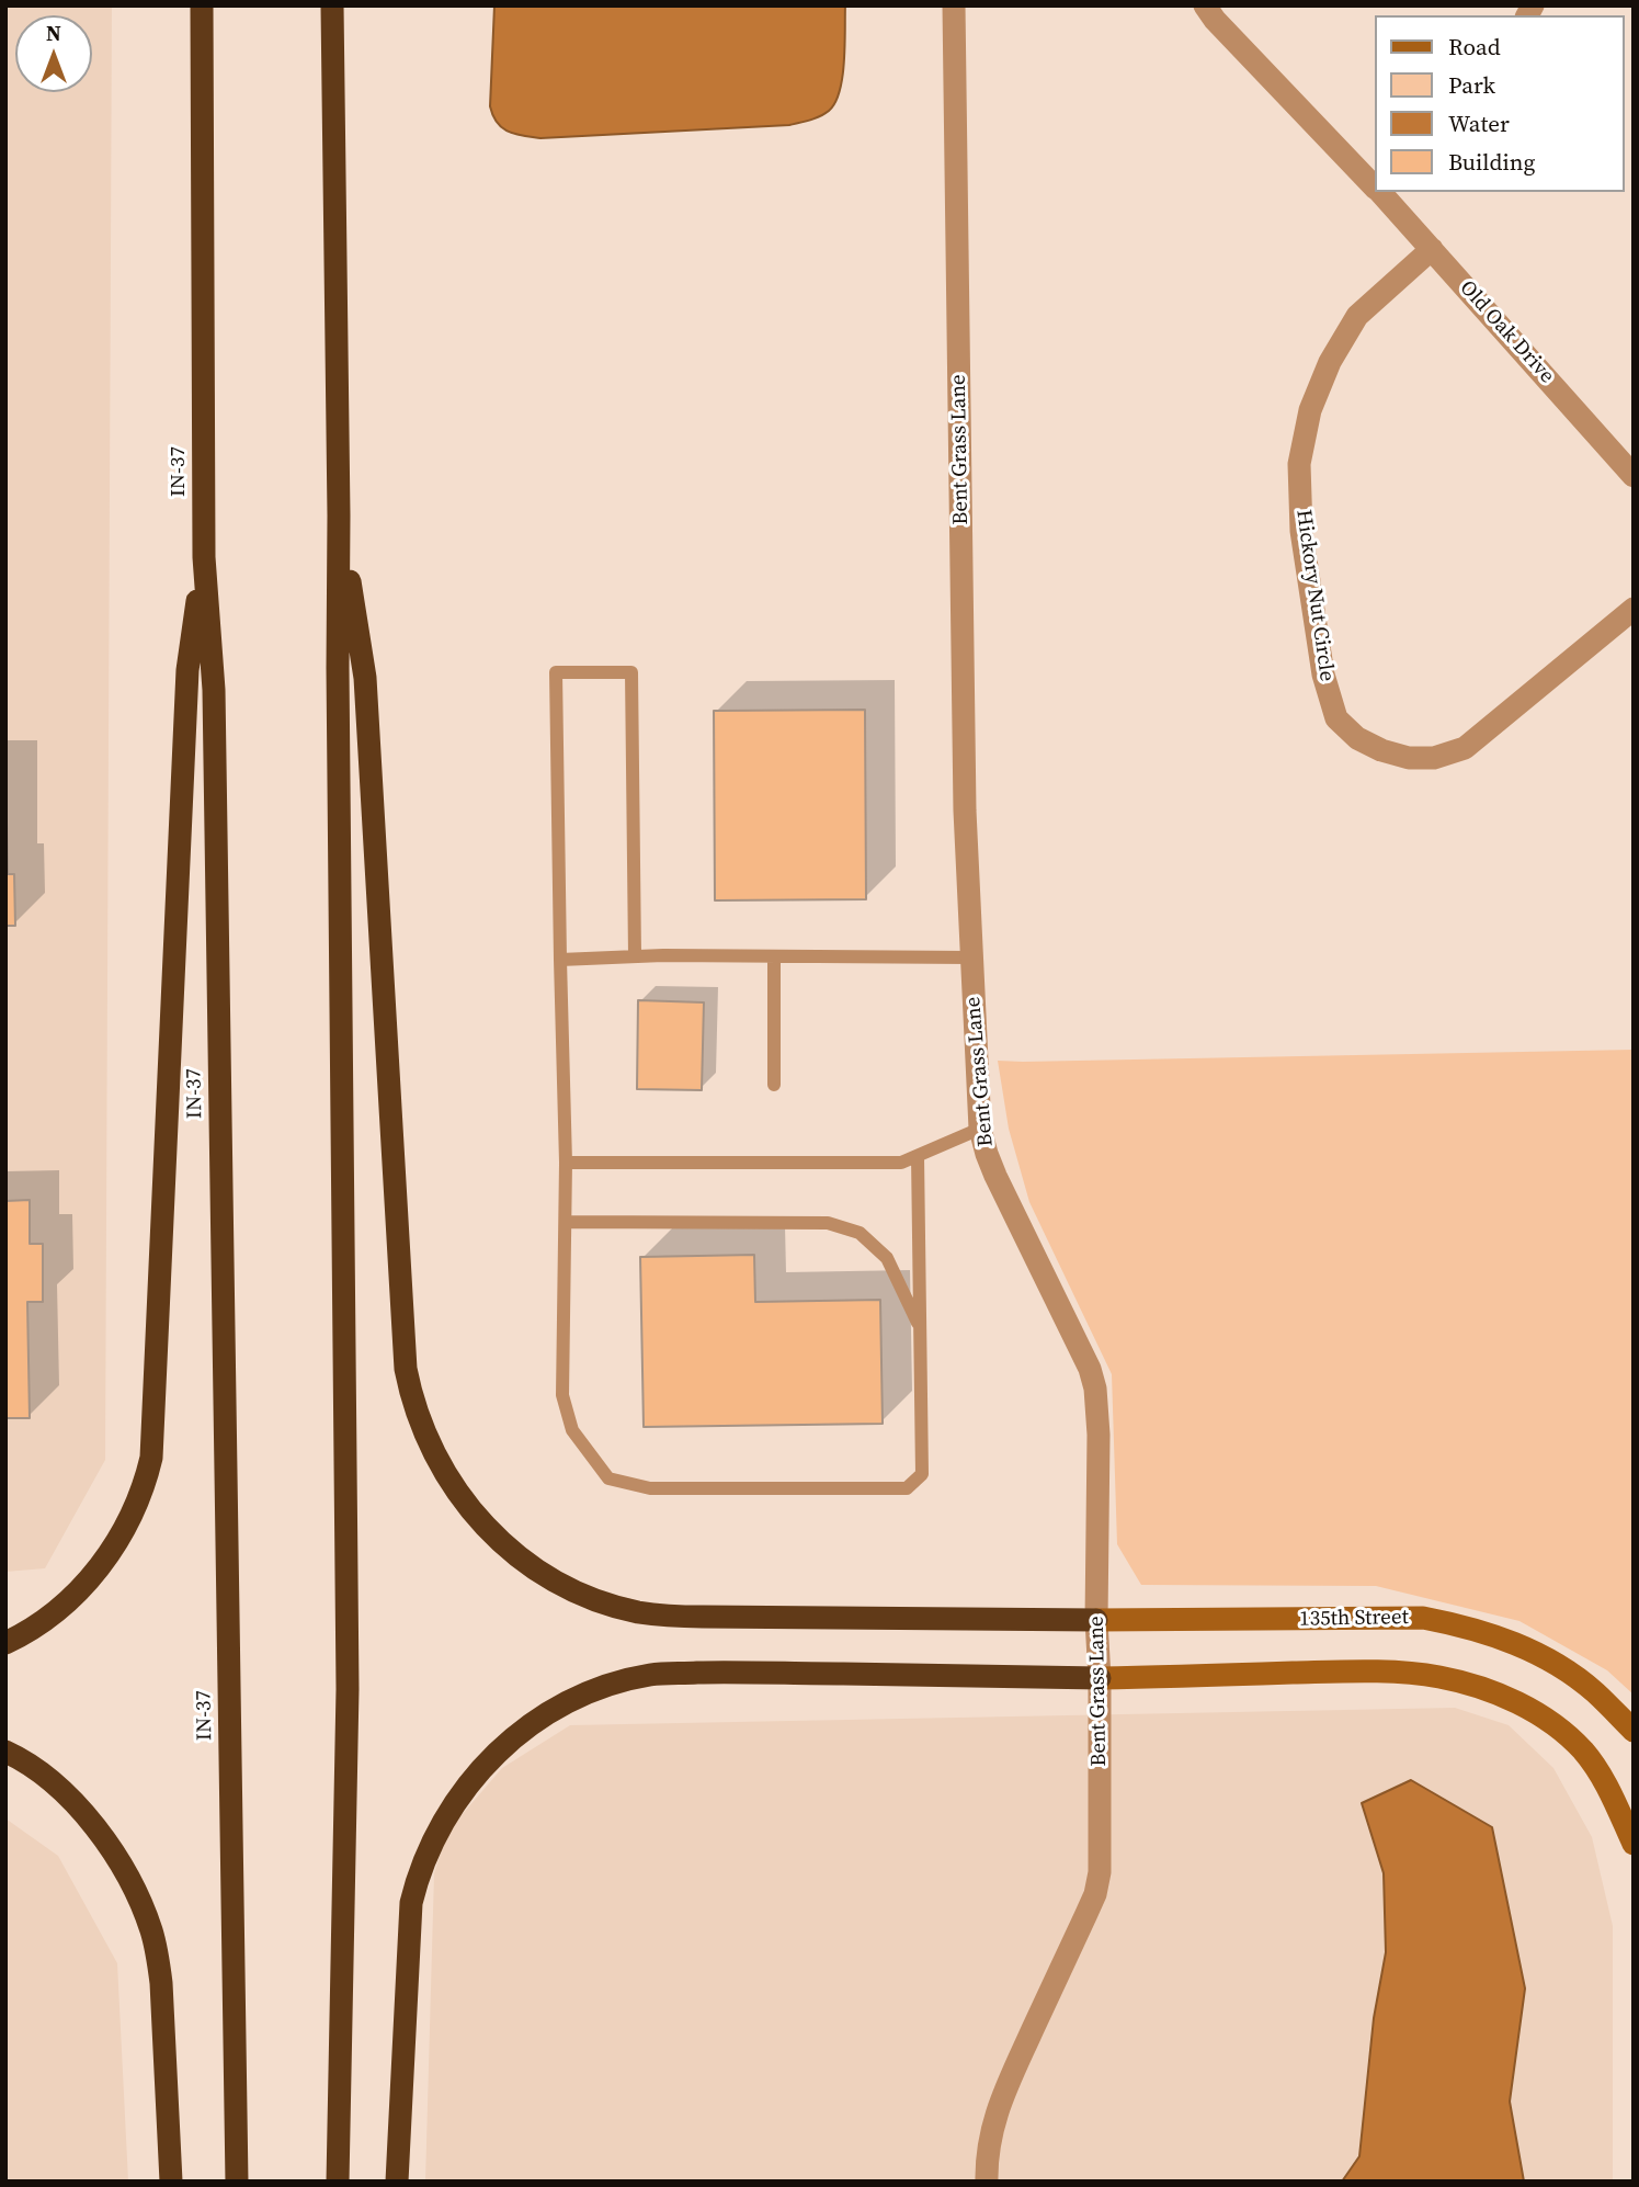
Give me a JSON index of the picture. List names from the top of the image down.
{
  "streets": {
    "highway": ["IN-37"],
    "street": [
      "Old Oak Drive",
      "Bent Grass Lane",
      "Hickory Nut Circle",
      "135th Street"
    ]
  },
  "crossings": [
    ["Old Oak Drive", "Hickory Nut Circle"],
    ["Bent Grass Lane", "135th Street"]
  ],
  "legend": [
    "Road",
    "Park",
    "Water",
    "Building"
  ],
  "north": "top"
}
